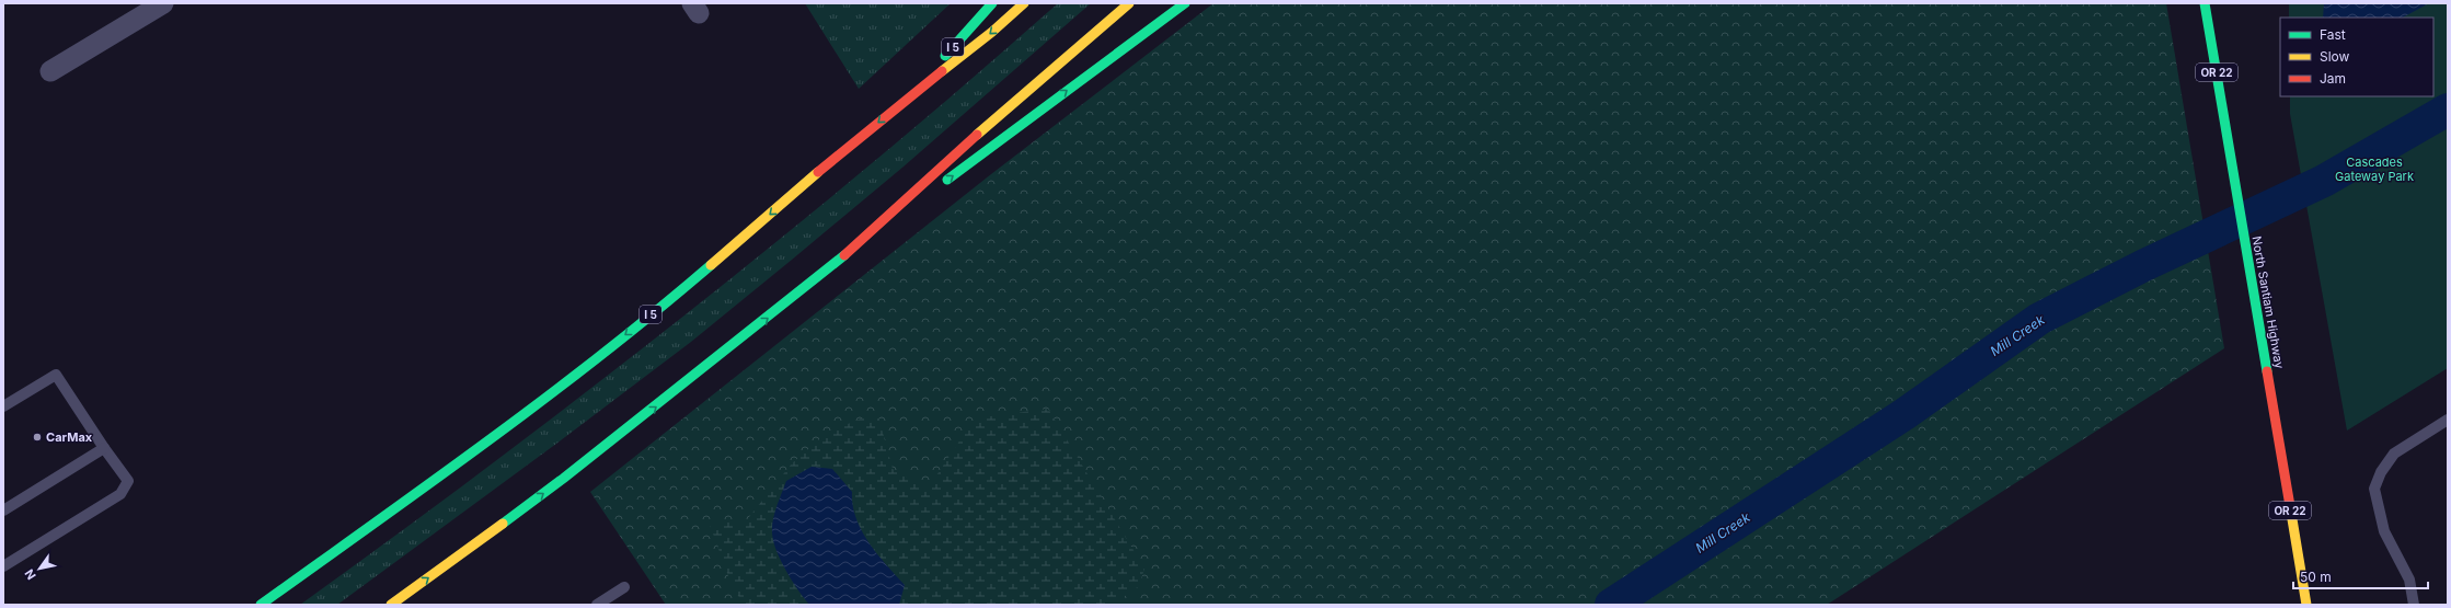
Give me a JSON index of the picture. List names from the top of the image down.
{
  "streets": {
    "highway": ["I 5", "OR 22", "North Santiam Highway"]
  },
  "water": ["Mill Creek"],
  "parks": ["Cascades Gateway Park"],
  "places": ["CarMax"],
  "legend": ["Fast", "Slow", "Jam"],
  "scale_bar": "50 m",
  "north": "bottom left"
}
